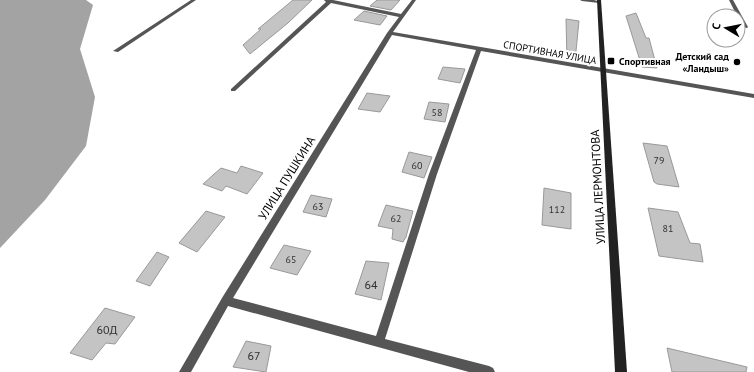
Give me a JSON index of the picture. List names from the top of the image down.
{
  "streets": {
    "street": ["СПОРТИВНАЯ УЛИЦА", "УЛИЦА ПУШКИНА", "УЛИЦА ЛЕРМОНТОВА"]
  },
  "crossings": [
    ["СПОРТИВНАЯ УЛИЦА", "УЛИЦА ПУШКИНА"],
    ["СПОРТИВНАЯ УЛИЦА", "УЛИЦА ЛЕРМОНТОВА"]
  ],
  "places": {
    "transit": ["Спортивная"],
    "other": ["Детский сад «Ландыш»"]
  },
  "house_numbers": [
    "58",
    "79",
    "60",
    "63",
    "112",
    "62",
    "81",
    "65",
    "64",
    "60Д",
    "67"
  ],
  "north": "left"
}
